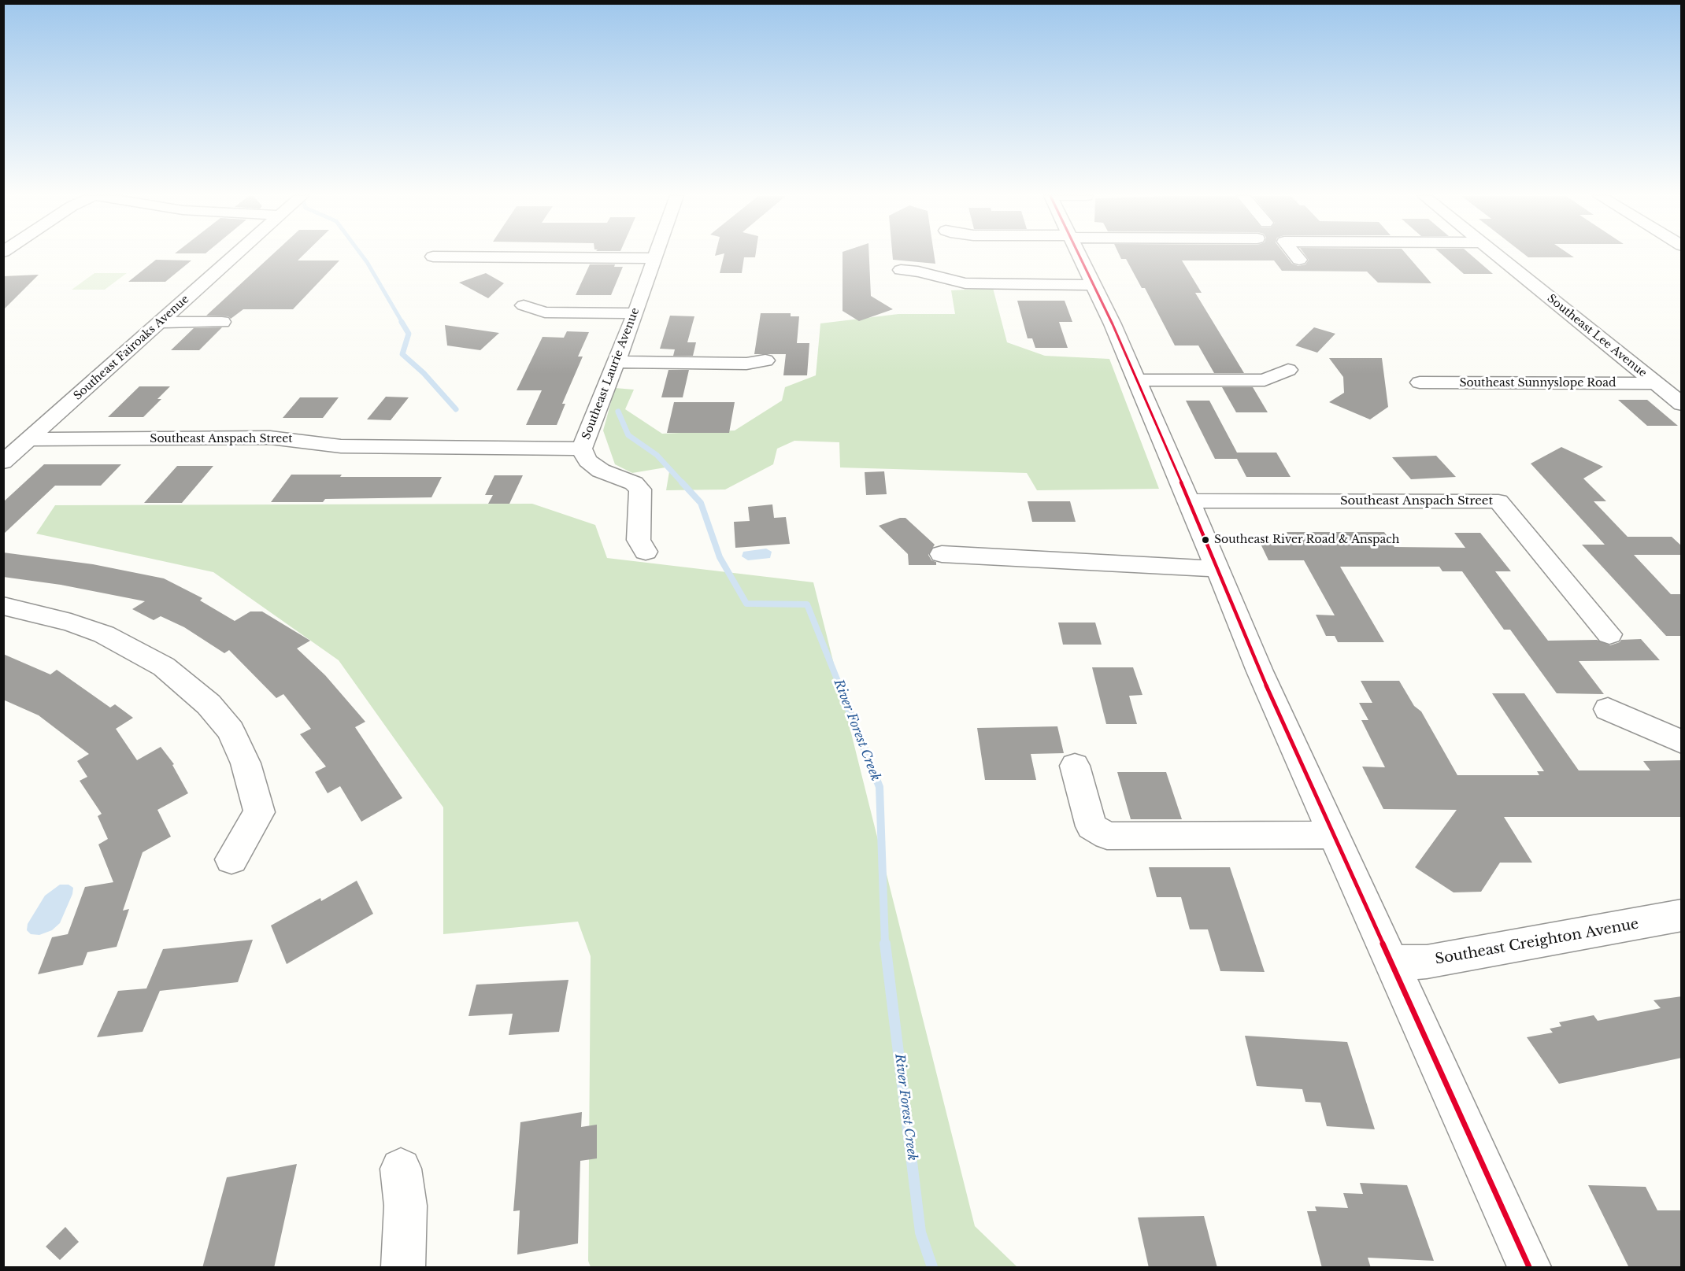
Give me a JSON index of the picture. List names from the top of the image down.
{
  "streets": {
    "street": [
      "Southeast Lee Avenue",
      "Southeast Fairoaks Avenue",
      "Southeast Laurie Avenue",
      "Southeast Sunnyslope Road",
      "Southeast Anspach Street",
      "Southeast Creighton Avenue"
    ]
  },
  "crossings": [
    ["Southeast Lee Avenue", "Southeast Sunnyslope Road"],
    ["Southeast Fairoaks Avenue", "Southeast Anspach Street"],
    ["Southeast Laurie Avenue", "Southeast Anspach Street"]
  ],
  "water": ["River Forest Creek"],
  "places": ["Southeast River Road & Anspach"]
}
